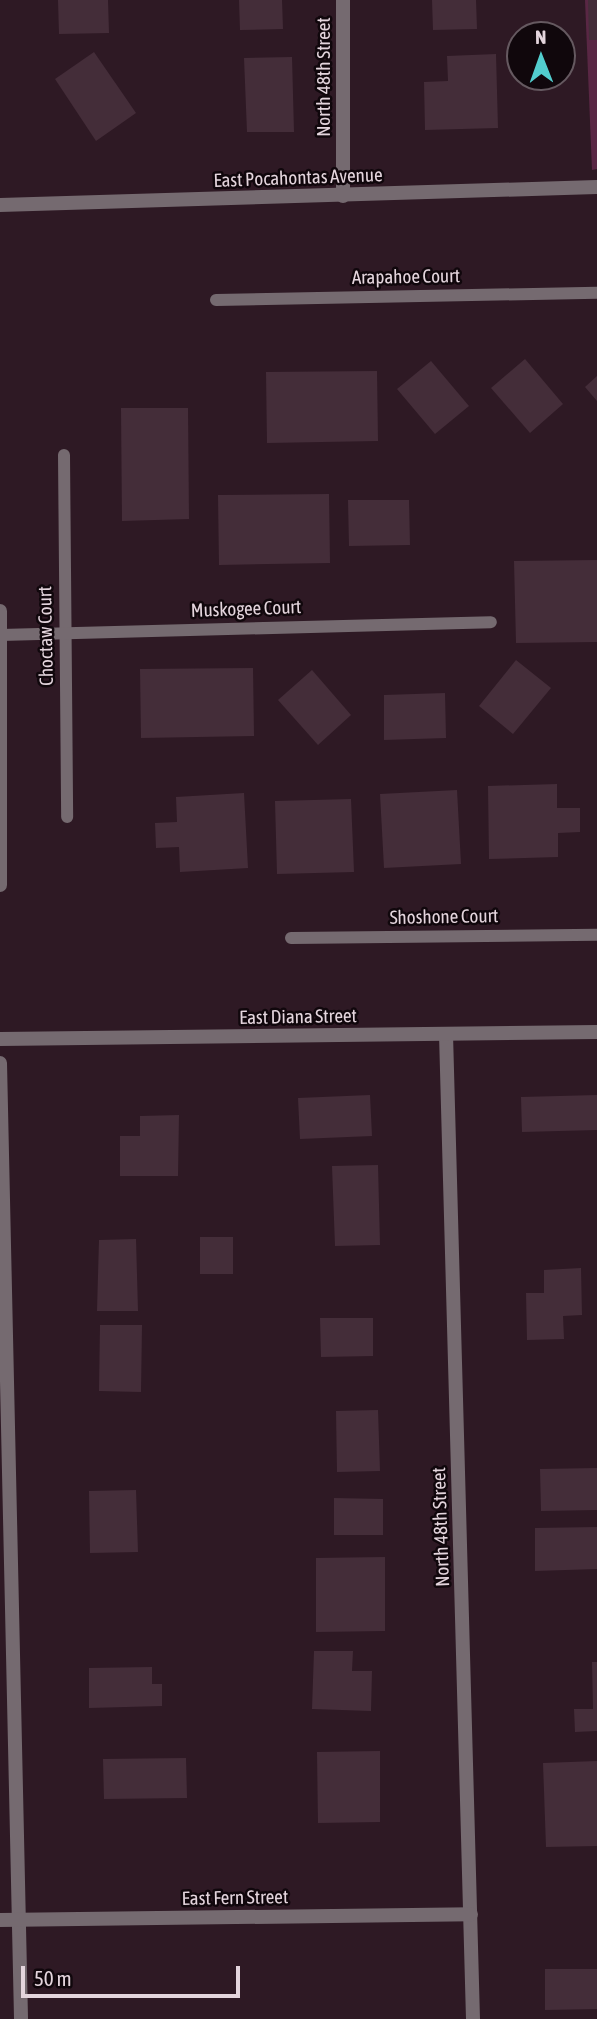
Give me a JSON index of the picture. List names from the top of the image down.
{
  "streets": {
    "street": [
      "North 48th Street",
      "East Pocahontas Avenue",
      "East Diana Street",
      "East Fern Street"
    ],
    "lane": [
      "Arapahoe Court",
      "Muskogee Court",
      "Choctaw Court",
      "Shoshone Court"
    ]
  },
  "crossings": [
    ["North 48th Street", "East Pocahontas Avenue"],
    ["North 48th Street", "East Diana Street"],
    ["North 48th Street", "East Fern Street"],
    ["Muskogee Court", "Choctaw Court"]
  ],
  "scale_bar": "50 m",
  "north": "top"
}
